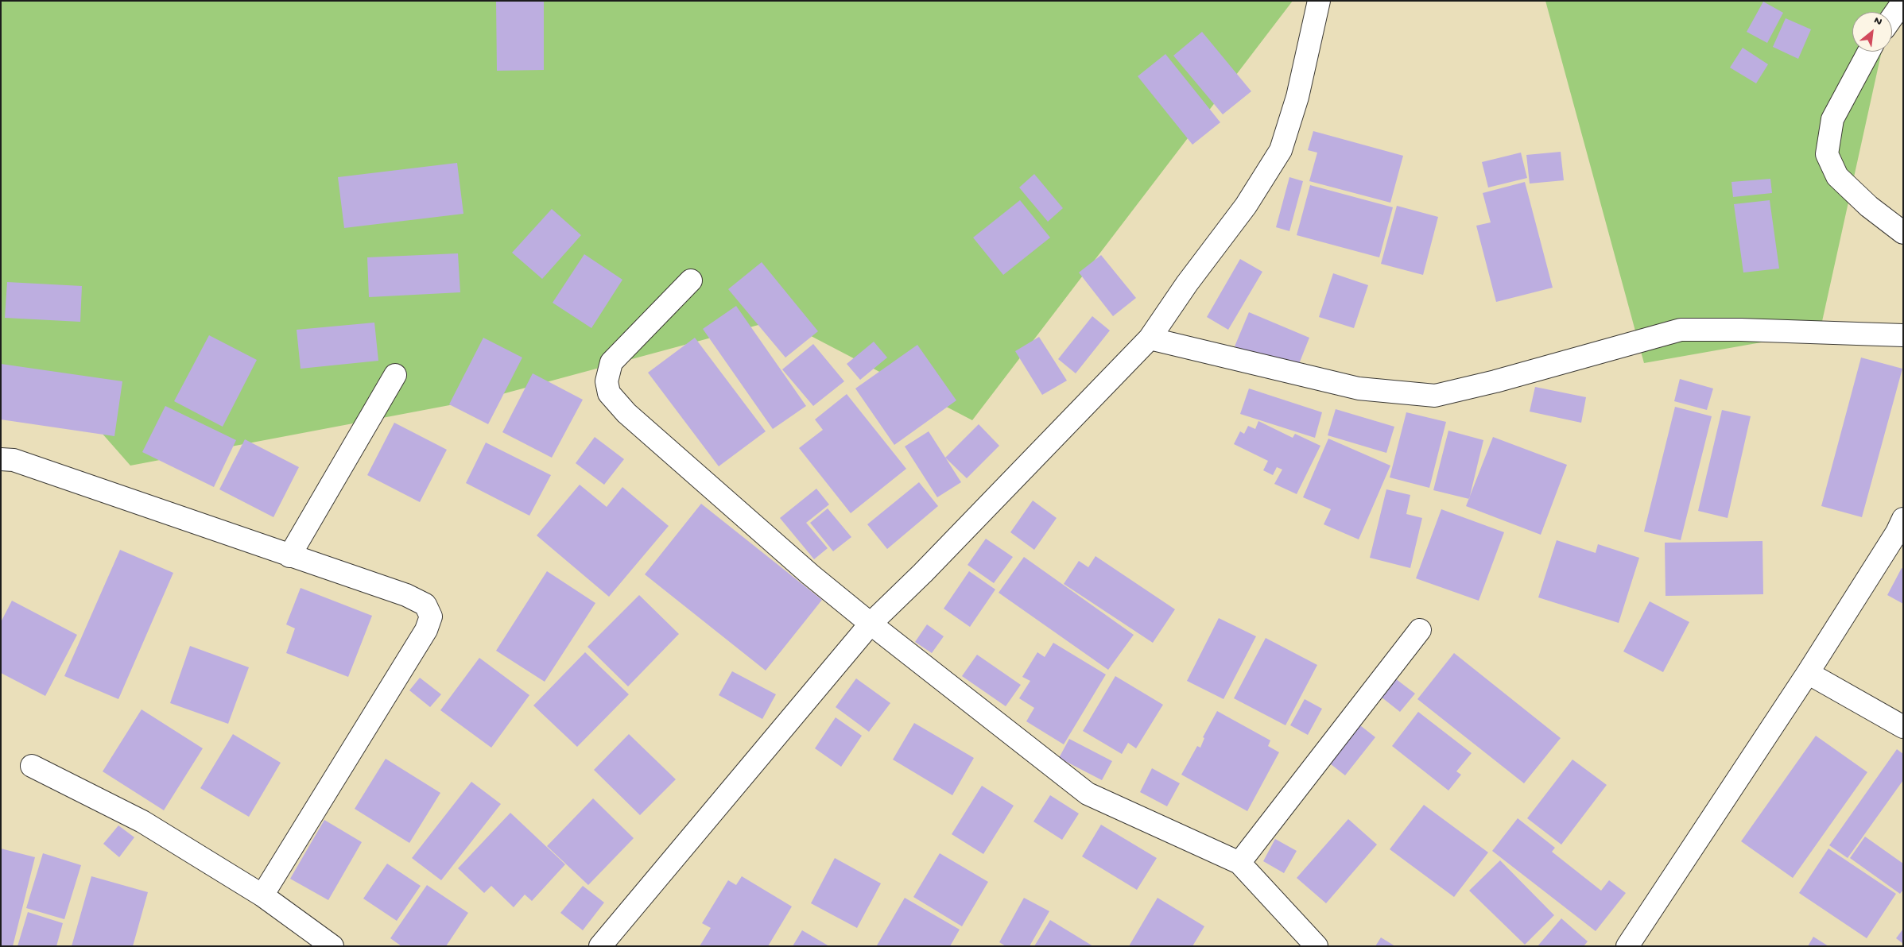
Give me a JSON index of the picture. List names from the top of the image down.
{
  "north": "top right"
}
